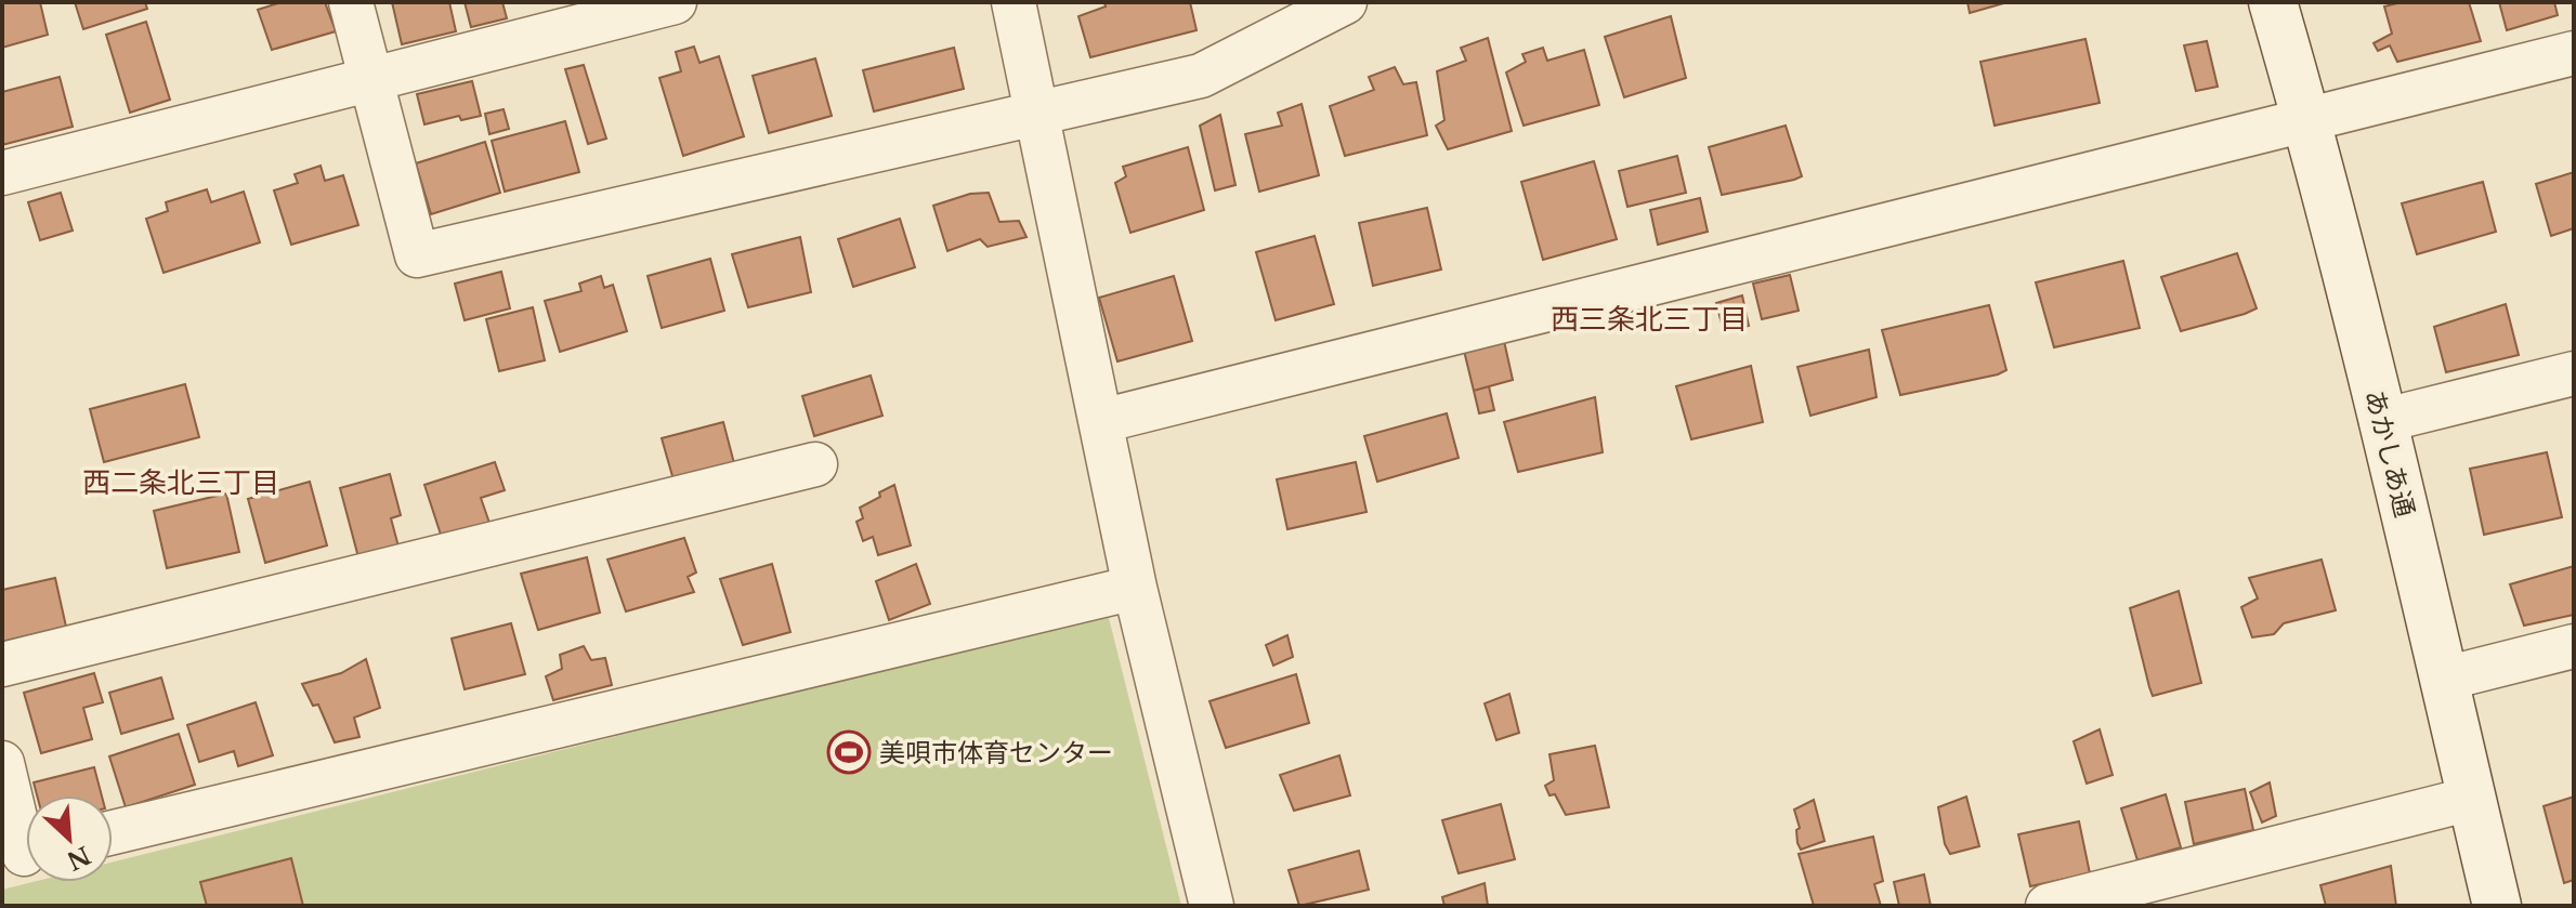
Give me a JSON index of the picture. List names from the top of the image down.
{
  "streets": {
    "street": ["あかしあ通"]
  },
  "districts": ["西三条北三丁目", "西二条北三丁目"],
  "places": {
    "sports": ["美唄市体育センター"]
  },
  "north": "bottom right"
}
